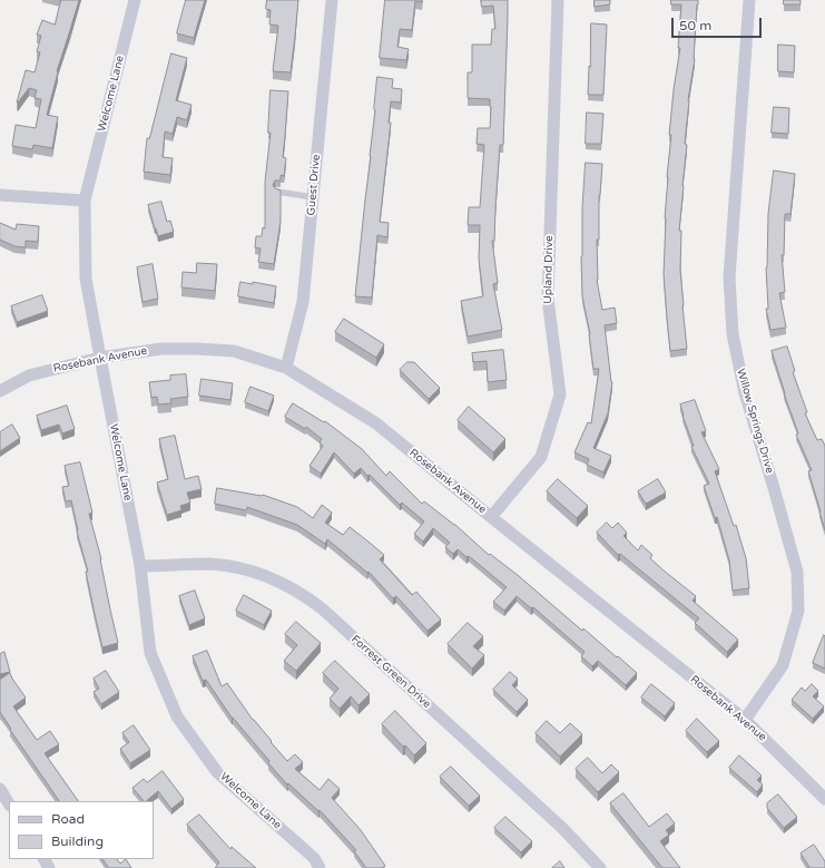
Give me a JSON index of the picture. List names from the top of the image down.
{
  "streets": {
    "street": [
      "Welcome Lane",
      "Guest Drive",
      "Upland Drive",
      "Rosebank Avenue",
      "Willow Springs Drive",
      "Forrest Green Drive"
    ]
  },
  "crossings": [
    ["Welcome Lane", "Rosebank Avenue"],
    ["Welcome Lane", "Forrest Green Drive"],
    ["Guest Drive", "Rosebank Avenue"],
    ["Upland Drive", "Rosebank Avenue"],
    ["Rosebank Avenue", "Willow Springs Drive"]
  ],
  "legend": ["Road", "Building"],
  "scale_bar": "50 m"
}
